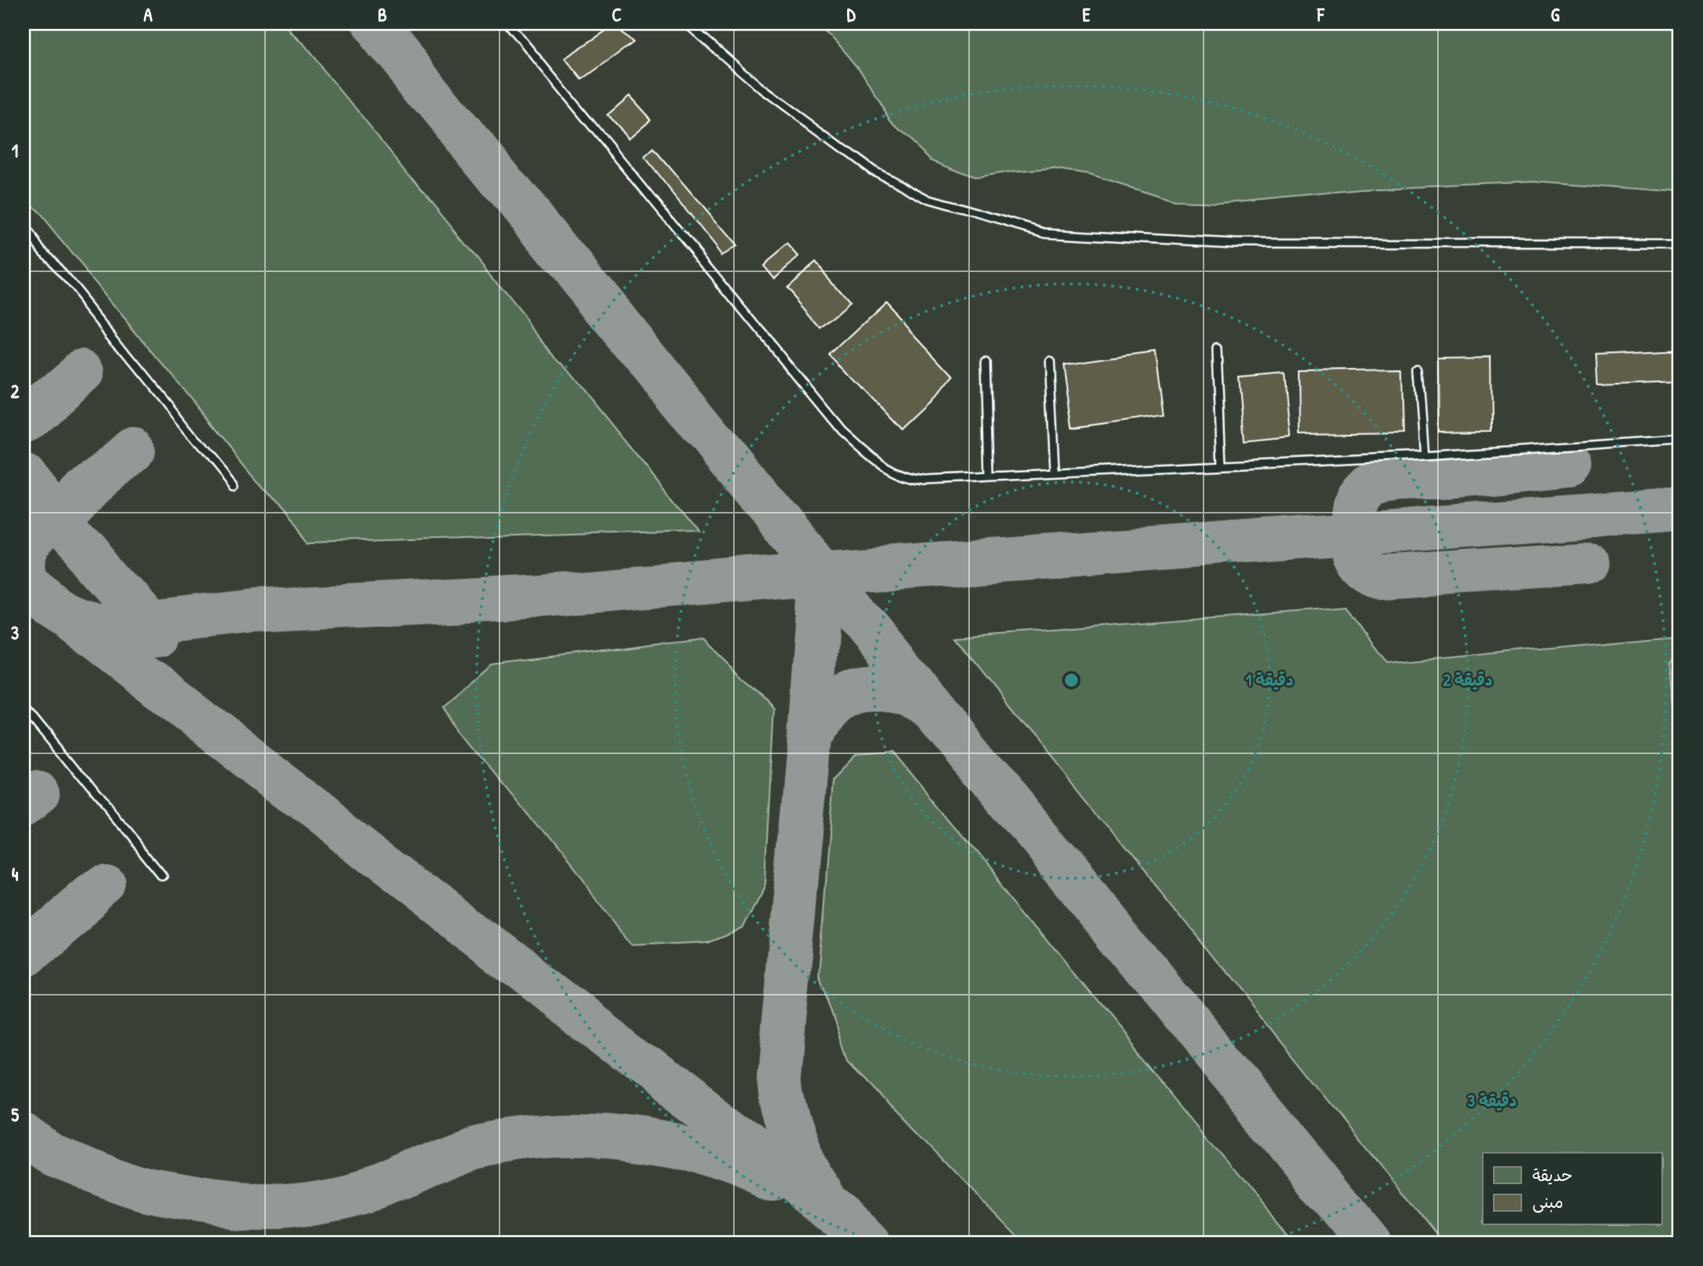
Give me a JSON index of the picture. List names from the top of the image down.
{
  "legend": ["حديقة", "مبنى"],
  "grid": {
    "columns": [
      "A",
      "B",
      "C",
      "D",
      "E",
      "F",
      "G"
    ],
    "rows": [
      "1",
      "2",
      "3",
      "4",
      "5"
    ]
  },
  "rings": ["1 دقيقة", "2 دقيقة", "3 دقيقة"]
}
